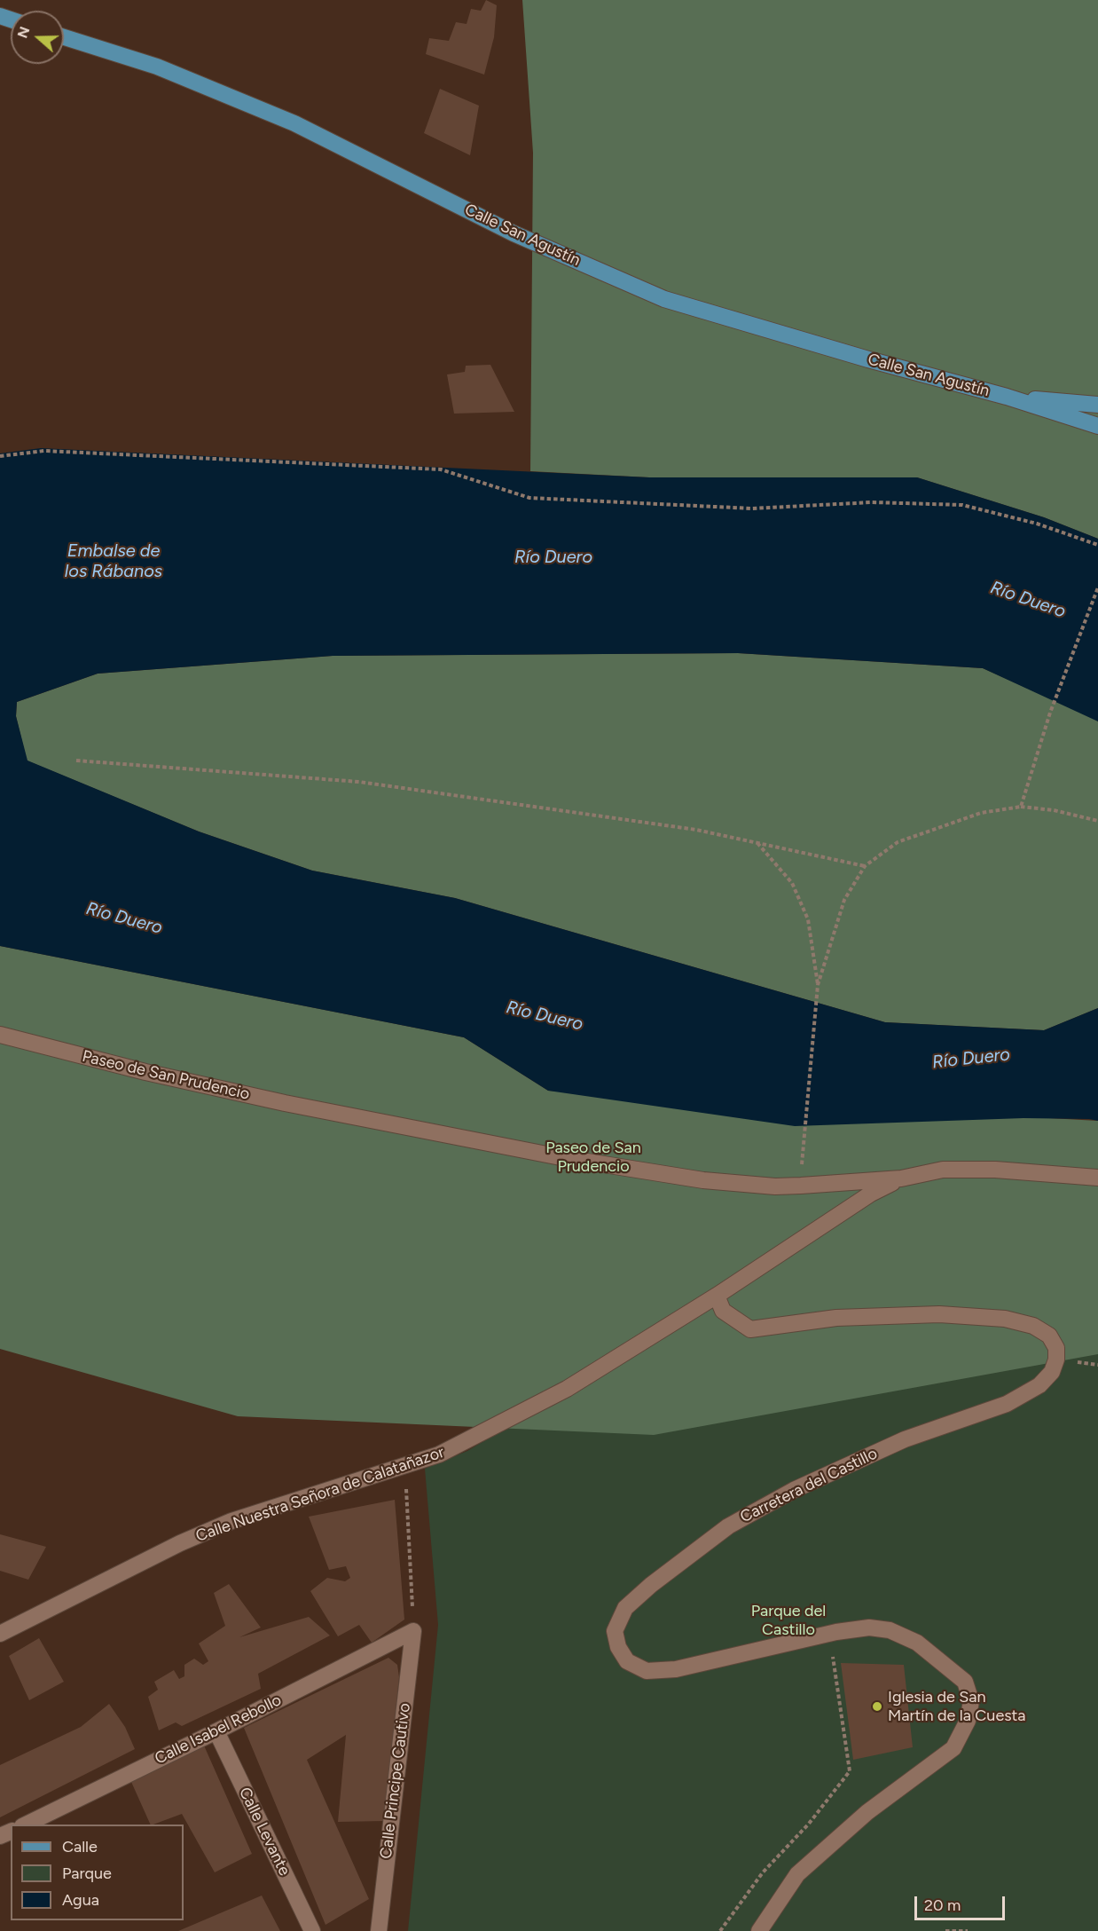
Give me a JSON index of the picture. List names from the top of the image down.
{
  "streets": {
    "main road": ["Calle San Agustín"],
    "street": [
      "Paseo de San Prudencio",
      "Carretera del Castillo",
      "Calle Nuestra Señora de Calatañazor",
      "Calle Isabel Rebollo",
      "Calle Principe Cautivo",
      "Calle Levante"
    ]
  },
  "crossings": [
    ["Paseo de San Prudencio", "Carretera del Castillo"],
    ["Paseo de San Prudencio", "Calle Nuestra Señora de Calatañazor"],
    ["Carretera del Castillo", "Calle Nuestra Señora de Calatañazor"],
    ["Calle Isabel Rebollo", "Calle Principe Cautivo"],
    ["Calle Isabel Rebollo", "Calle Levante"]
  ],
  "water": ["Embalse de los Rábanos", "Río Duero"],
  "parks": ["Paseo de San Prudencio", "Parque del Castillo"],
  "places": ["Iglesia de San Martín de la Cuesta"],
  "legend": ["Calle", "Parque", "Agua"],
  "scale_bar": "20 m",
  "north": "left"
}
